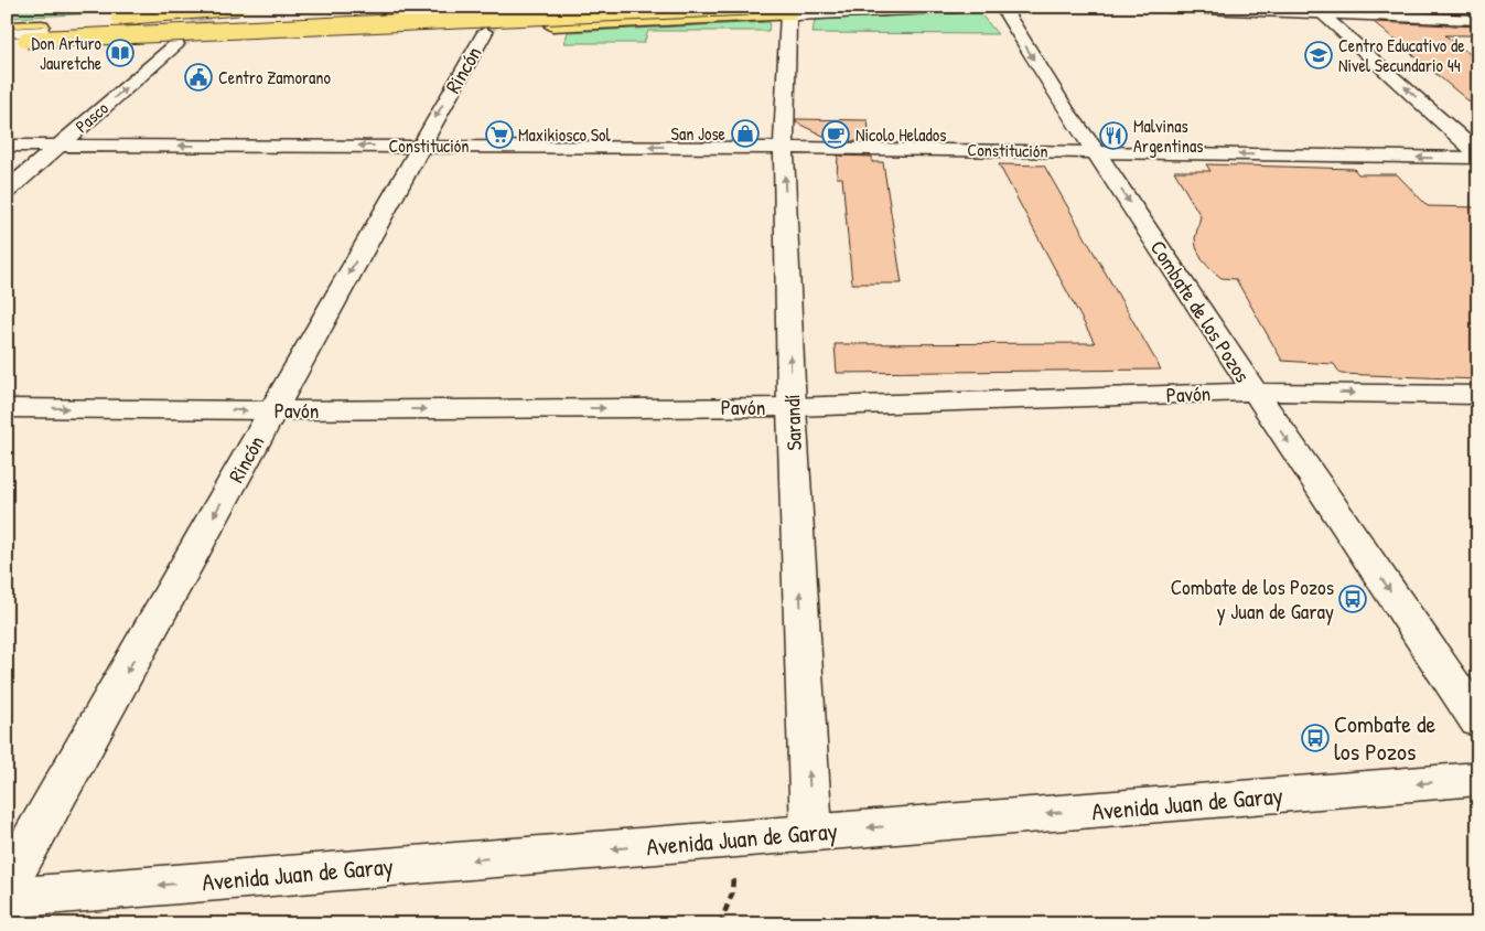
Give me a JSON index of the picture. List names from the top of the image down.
{
  "streets": {
    "street": [
      "Rincón",
      "Pasco",
      "Constitución",
      "Combate de los Pozos",
      "Pavón",
      "Sarandí",
      "Avenida Juan de Garay"
    ]
  },
  "crossings": [
    ["Rincón", "Constitución"],
    ["Rincón", "Pavón"],
    ["Pasco", "Constitución"],
    ["Constitución", "Combate de los Pozos"],
    ["Constitución", "Sarandí"],
    ["Combate de los Pozos", "Pavón"],
    ["Pavón", "Sarandí"],
    ["Sarandí", "Avenida Juan de Garay"]
  ],
  "one_way": [
    "Rincón",
    "Pasco",
    "Combate de los Pozos",
    "Pavón",
    "Sarandí",
    "Avenida Juan de Garay"
  ],
  "places": {
    "library": ["Don Arturo Jauretche"],
    "school or university": ["Centro Educativo de Nivel Secundario 44"],
    "public building": ["Centro Zamorano"],
    "shop": ["San Jose"],
    "supermarket": ["Maxikiosco Sol"],
    "cafe": ["Nicolo Helados"],
    "restaurant": ["Malvinas Argentinas"],
    "bus stop": ["Combate de los Pozos y Juan de Garay", "Combate de los Pozos"]
  }
}
